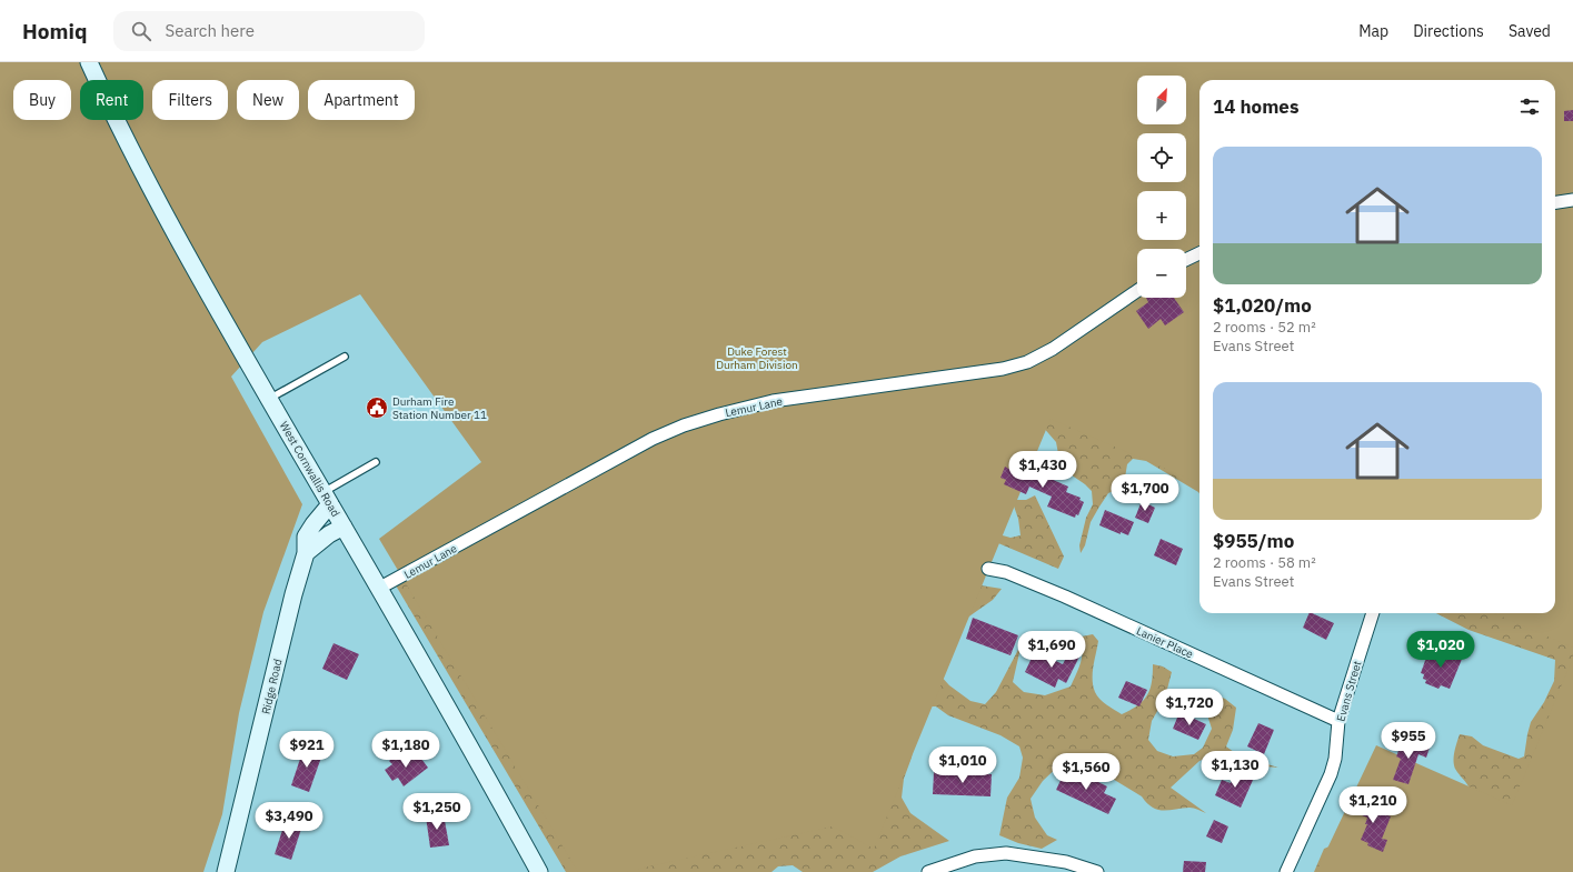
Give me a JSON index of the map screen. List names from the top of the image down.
{
  "streets": {
    "street": [
      "Lemur Lane",
      "West Cornwallis Road",
      "Lanier Place",
      "Ridge Road",
      "Evans Street"
    ]
  },
  "crossings": [
    ["Lemur Lane", "West Cornwallis Road"],
    ["West Cornwallis Road", "Ridge Road"],
    ["Lanier Place", "Evans Street"]
  ],
  "parks": ["Duke Forest Durham Division"],
  "places": {
    "public building": ["Durham Fire Station Number 11"]
  },
  "north": "top right",
  "page": {
    "header": "Homiq",
    "search": "Search here",
    "nav": ["Map", "Directions", "Saved"],
    "map_buttons": ["+", "−"],
    "chip": [
      "Buy",
      "Rent",
      "Filters",
      "New",
      "Apartment"
    ],
    "heading": "14 homes",
    "list": [
      {
        "name": "$1,020/mo",
        "note": "2 rooms · 52 m² · Evans Street"
      },
      {
        "name": "$955/mo",
        "note": "2 rooms · 58 m² · Evans Street"
      }
    ],
    "price": [
      "$1,430",
      "$1,700",
      "$1,690",
      "$1,020",
      "$1,720",
      "$955",
      "$921",
      "$1,180",
      "$1,010",
      "$1,130",
      "$1,560",
      "$1,210",
      "$1,250",
      "$3,490"
    ]
  }
}
